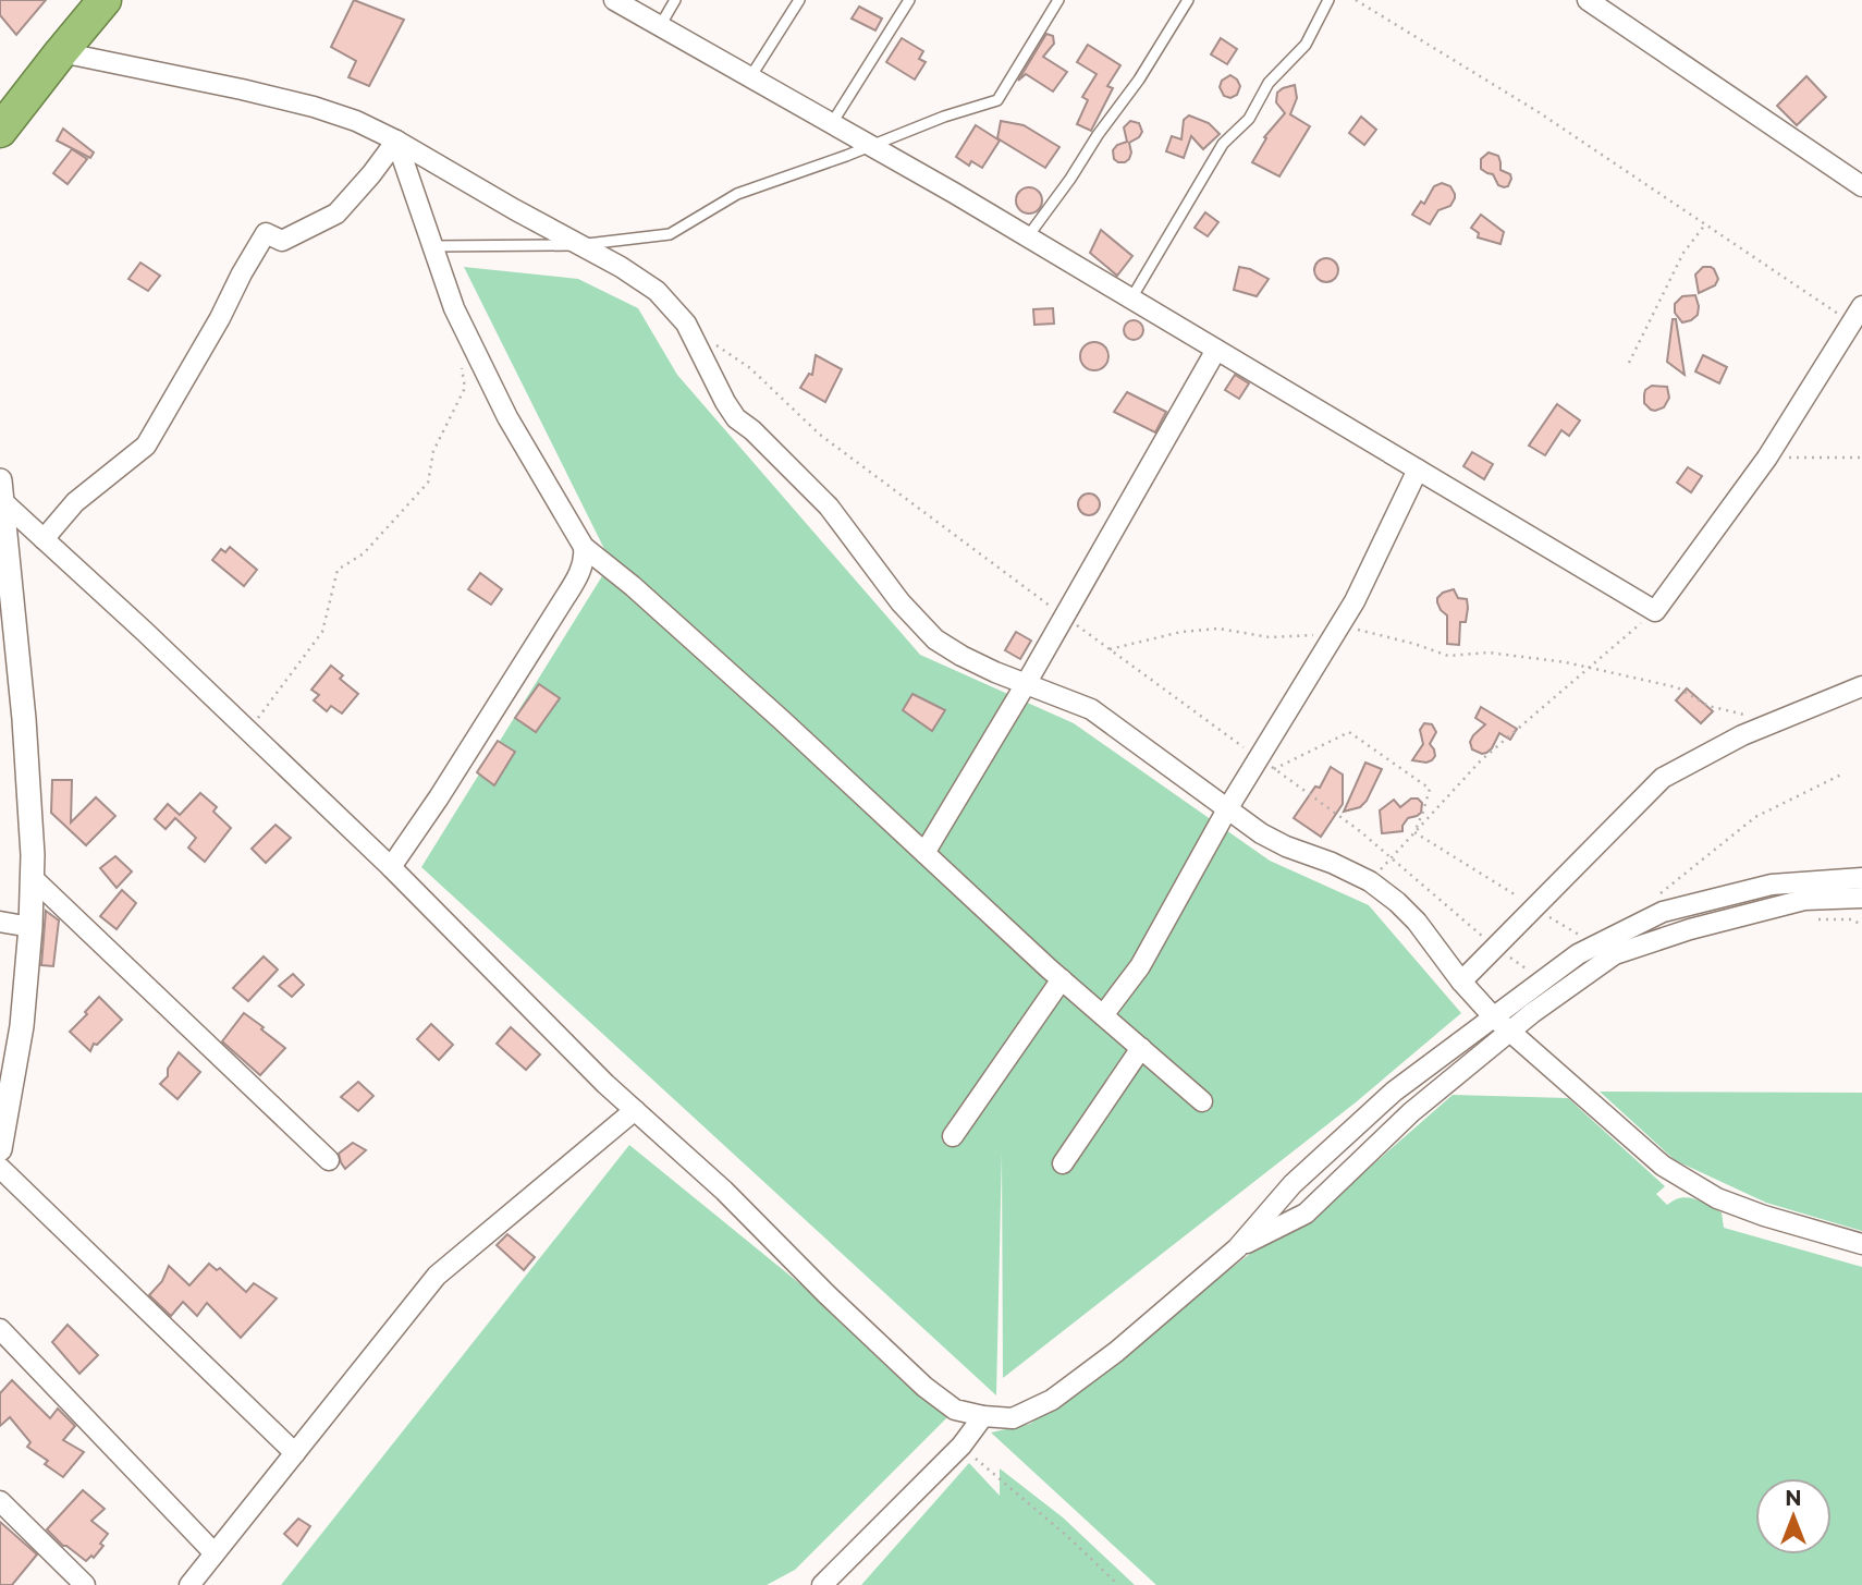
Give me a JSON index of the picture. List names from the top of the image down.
{
  "north": "top"
}
